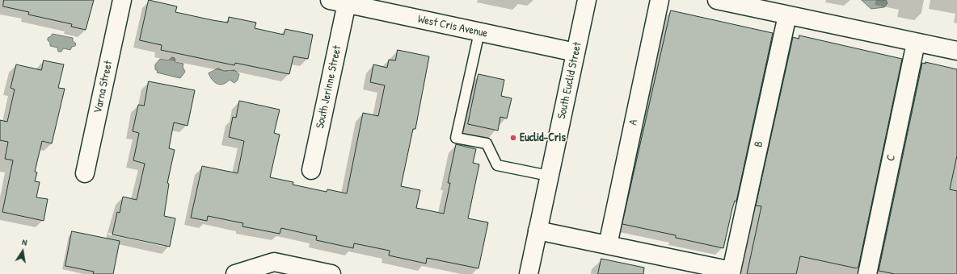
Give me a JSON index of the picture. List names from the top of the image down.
{
  "streets": {
    "street": [
      "West Cris Avenue",
      "South Euclid Street",
      "Varna Street",
      "South Jerinne Street",
      "A",
      "B",
      "C"
    ]
  },
  "crossings": [
    ["West Cris Avenue", "South Euclid Street"],
    ["West Cris Avenue", "South Jerinne Street"]
  ],
  "places": ["Euclid-Cris"],
  "north": "top"
}
